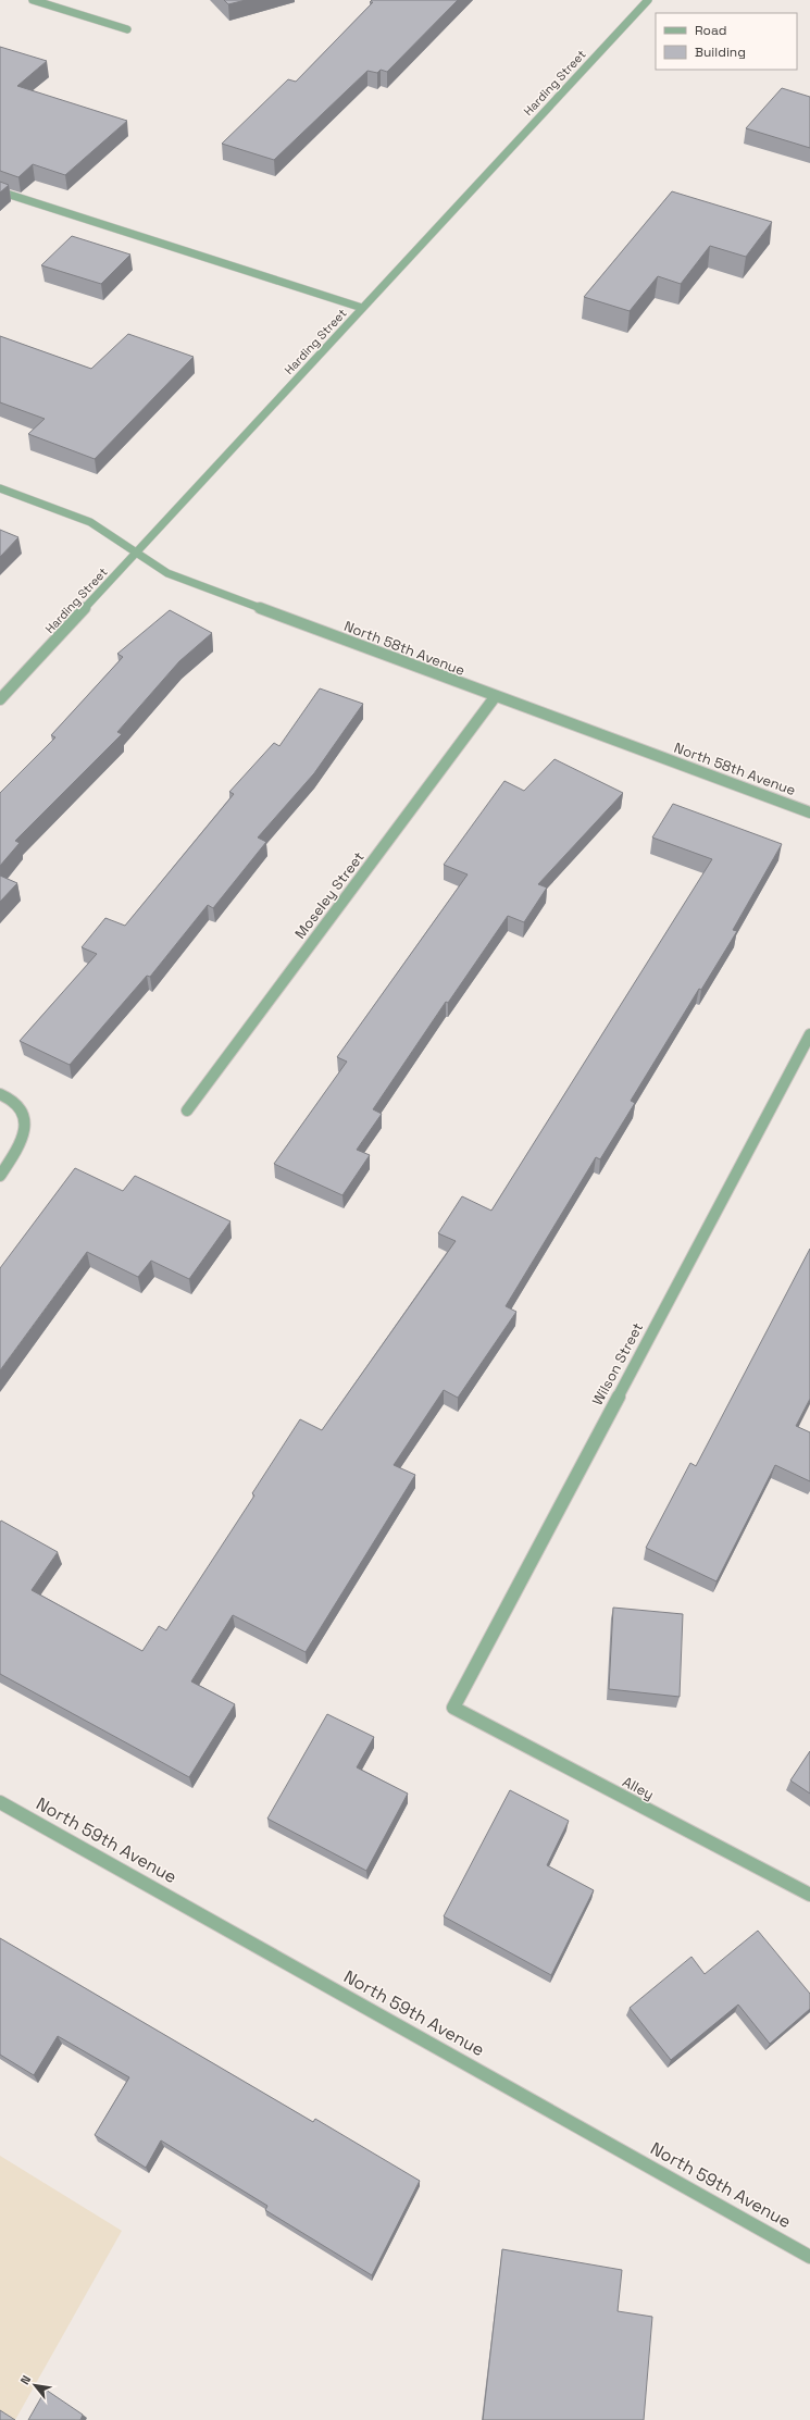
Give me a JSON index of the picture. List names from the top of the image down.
{
  "streets": {
    "street": [
      "Harding Street",
      "North 58th Avenue",
      "Moseley Street",
      "Wilson Street",
      "Alley",
      "North 59th Avenue"
    ]
  },
  "crossings": [
    ["Harding Street", "North 58th Avenue"],
    ["North 58th Avenue", "Moseley Street"],
    ["Wilson Street", "Alley"]
  ],
  "legend": ["Road", "Building"],
  "north": "top left"
}
